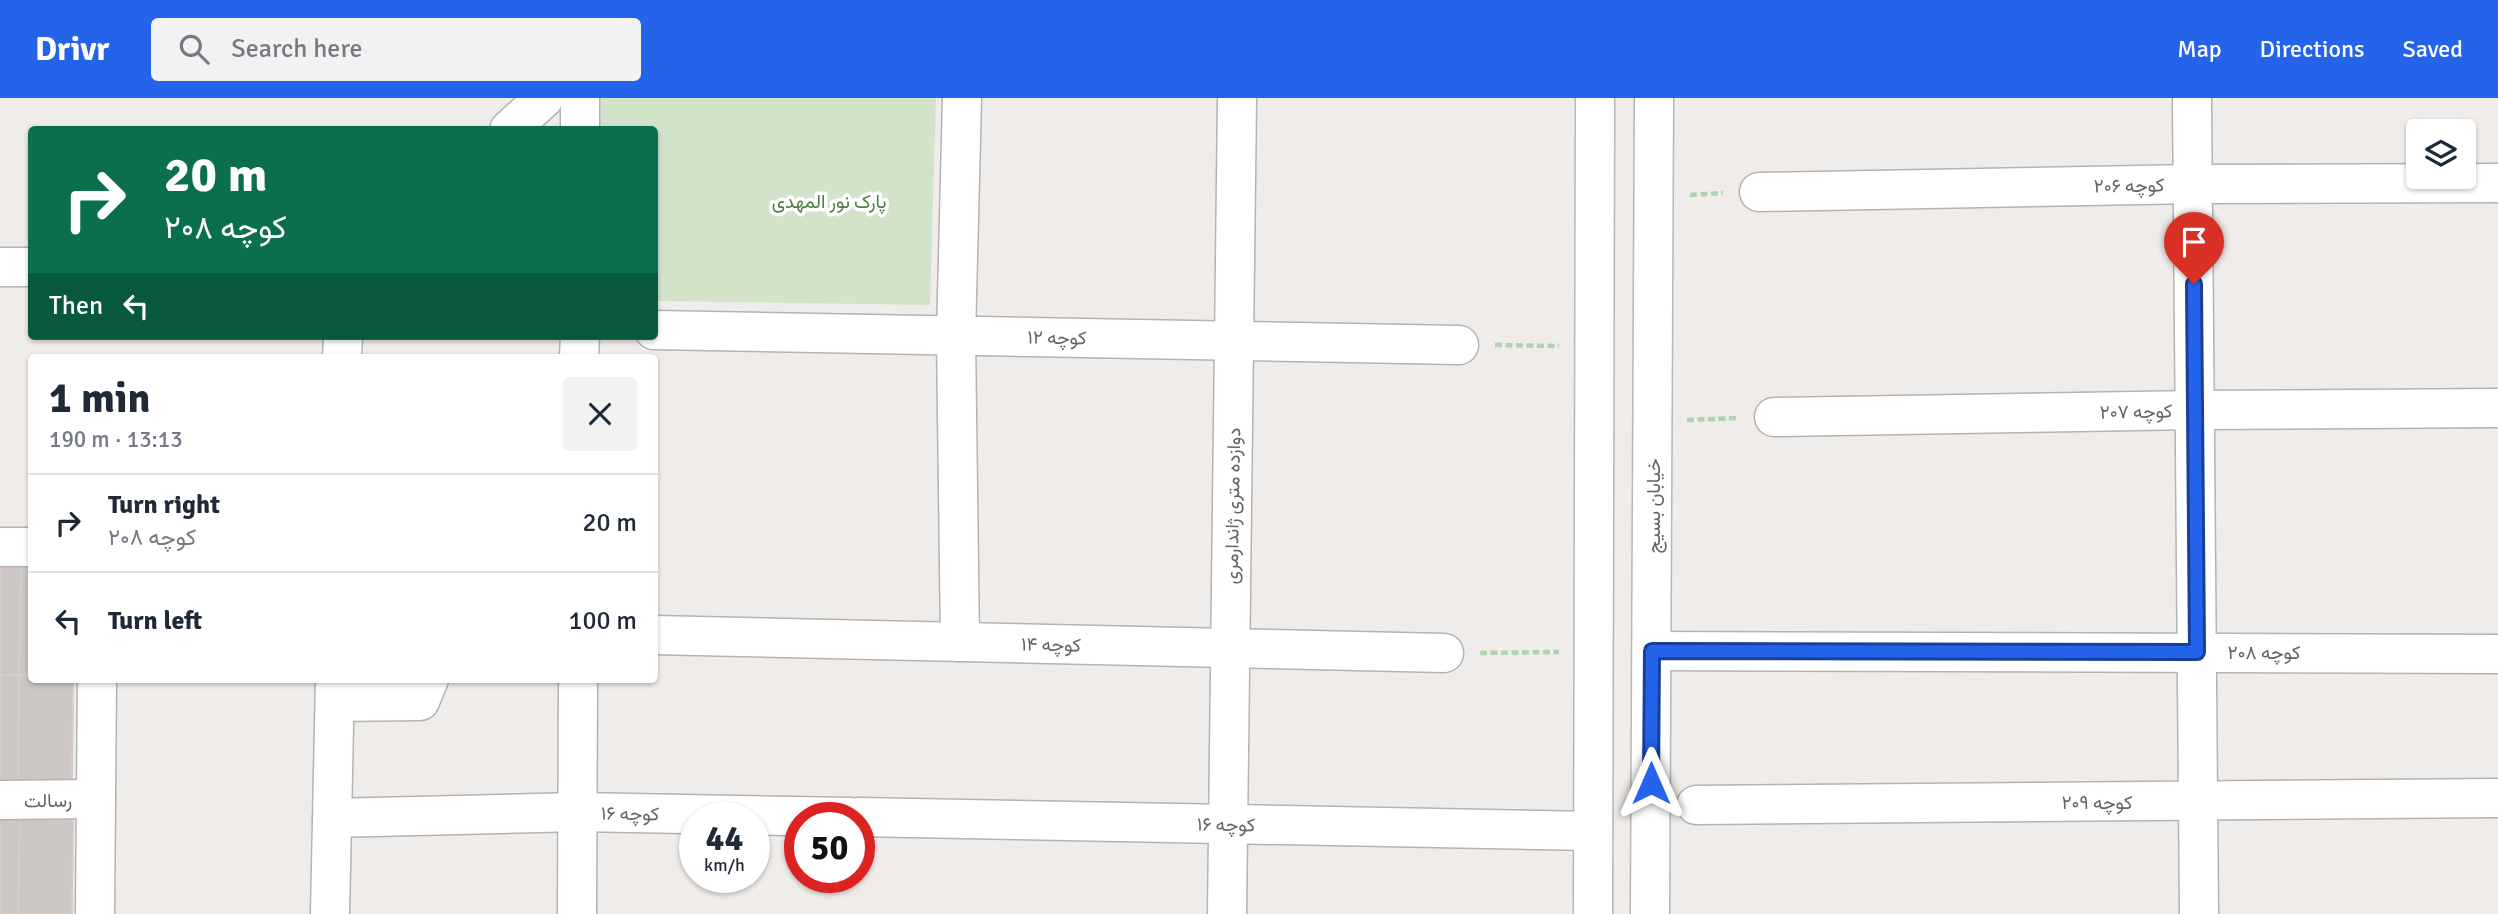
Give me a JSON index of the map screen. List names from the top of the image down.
{
  "streets": {
    "street": [
      "۲۰۶ کوچه",
      "۱۲ کوچه",
      "۲۰۷ کوچه",
      "دوازده متری ژاندارمری",
      "خیابان بسیج",
      "‍‍ ۱۴ کوچه",
      "۲۰۸ کوچه",
      "رسالت",
      "۲۰۹ کوچه",
      "۱۶ کوچه"
    ]
  },
  "crossings": [
    ["۱۲ کوچه", "دوازده متری ژاندارمری"],
    ["دوازده متری ژاندارمری", "‍‍ ۱۴ کوچه"],
    ["دوازده متری ژاندارمری", "۱۶ کوچه"],
    ["خیابان بسیج", "۲۰۸ کوچه"]
  ],
  "parks": ["پارک نور المهدی"],
  "page": {
    "header": "Drivr",
    "search": "Search here",
    "nav": ["Map", "Directions", "Saved"],
    "turn": ["20 m", "۲۰۸ کوچه"],
    "then": "Then",
    "heading": ["1 min", "190 m · 13:13"],
    "list": [
      {
        "name": "Turn right",
        "note": "۲۰۸ کوچه",
        "value": "20 m"
      },
      {
        "name": "Turn left",
        "value": "100 m"
      }
    ],
    "speed": "44 km/h",
    "limit": "50"
  }
}
